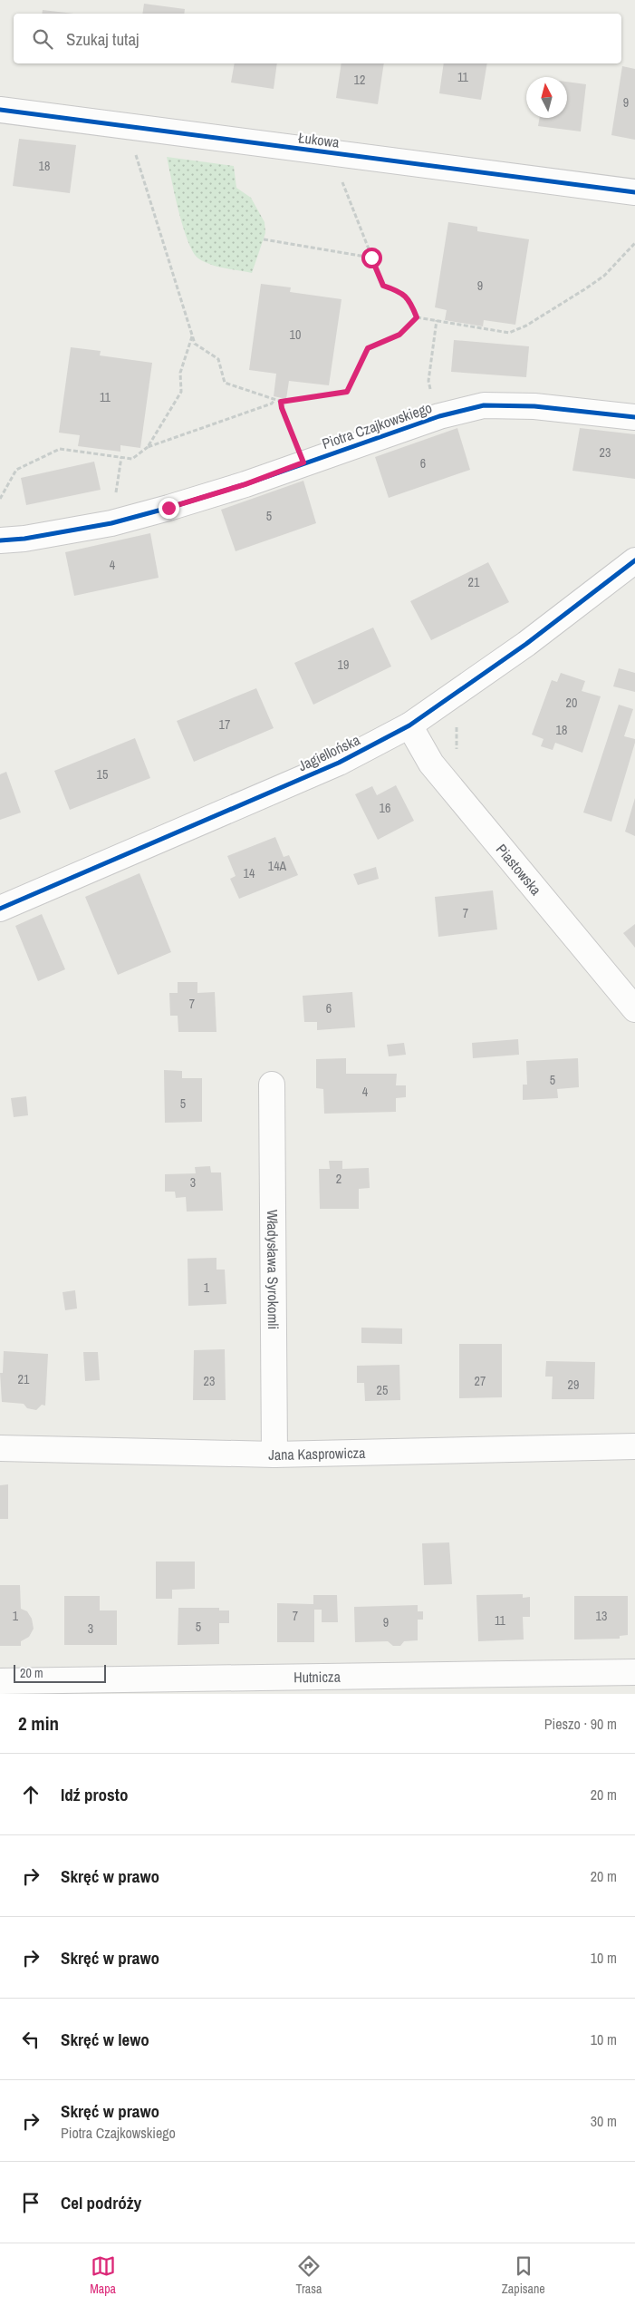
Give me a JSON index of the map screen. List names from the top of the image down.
{
  "streets": {
    "street": [
      "Łukowa",
      "Piotra Czajkowskiego",
      "Jagiellońska",
      "Piastowska",
      "Władysława Syrokomli",
      "Jana Kasprowicza",
      "Hutnicza"
    ]
  },
  "crossings": [
    ["Jagiellońska", "Piastowska"],
    ["Władysława Syrokomli", "Jana Kasprowicza"]
  ],
  "house_numbers": [
    "11",
    "12",
    "9",
    "18",
    "9",
    "10",
    "11",
    "23",
    "6",
    "5",
    "4",
    "21",
    "19",
    "20",
    "17",
    "18",
    "15",
    "16",
    "14A",
    "14",
    "7",
    "7",
    "6",
    "5",
    "4",
    "5",
    "2",
    "3",
    "1",
    "21",
    "23",
    "27",
    "29",
    "25",
    "1",
    "7",
    "13",
    "11",
    "9",
    "5",
    "3"
  ],
  "scale_bar": "20 m",
  "north": "top",
  "page": {
    "search": "Szukaj tutaj",
    "scale": "20 m",
    "heading": ["2 min", "Pieszo · 90 m"],
    "list": [
      ["Idź prosto", "20 m"],
      ["Skręć w prawo", "20 m"],
      ["Skręć w prawo", "10 m"],
      ["Skręć w lewo", "10 m"],
      ["Skręć w prawo", "Piotra Czajkowskiego", "30 m"],
      "Cel podróży"
    ],
    "nav": ["Mapa", "Trasa", "Zapisane"]
  }
}
